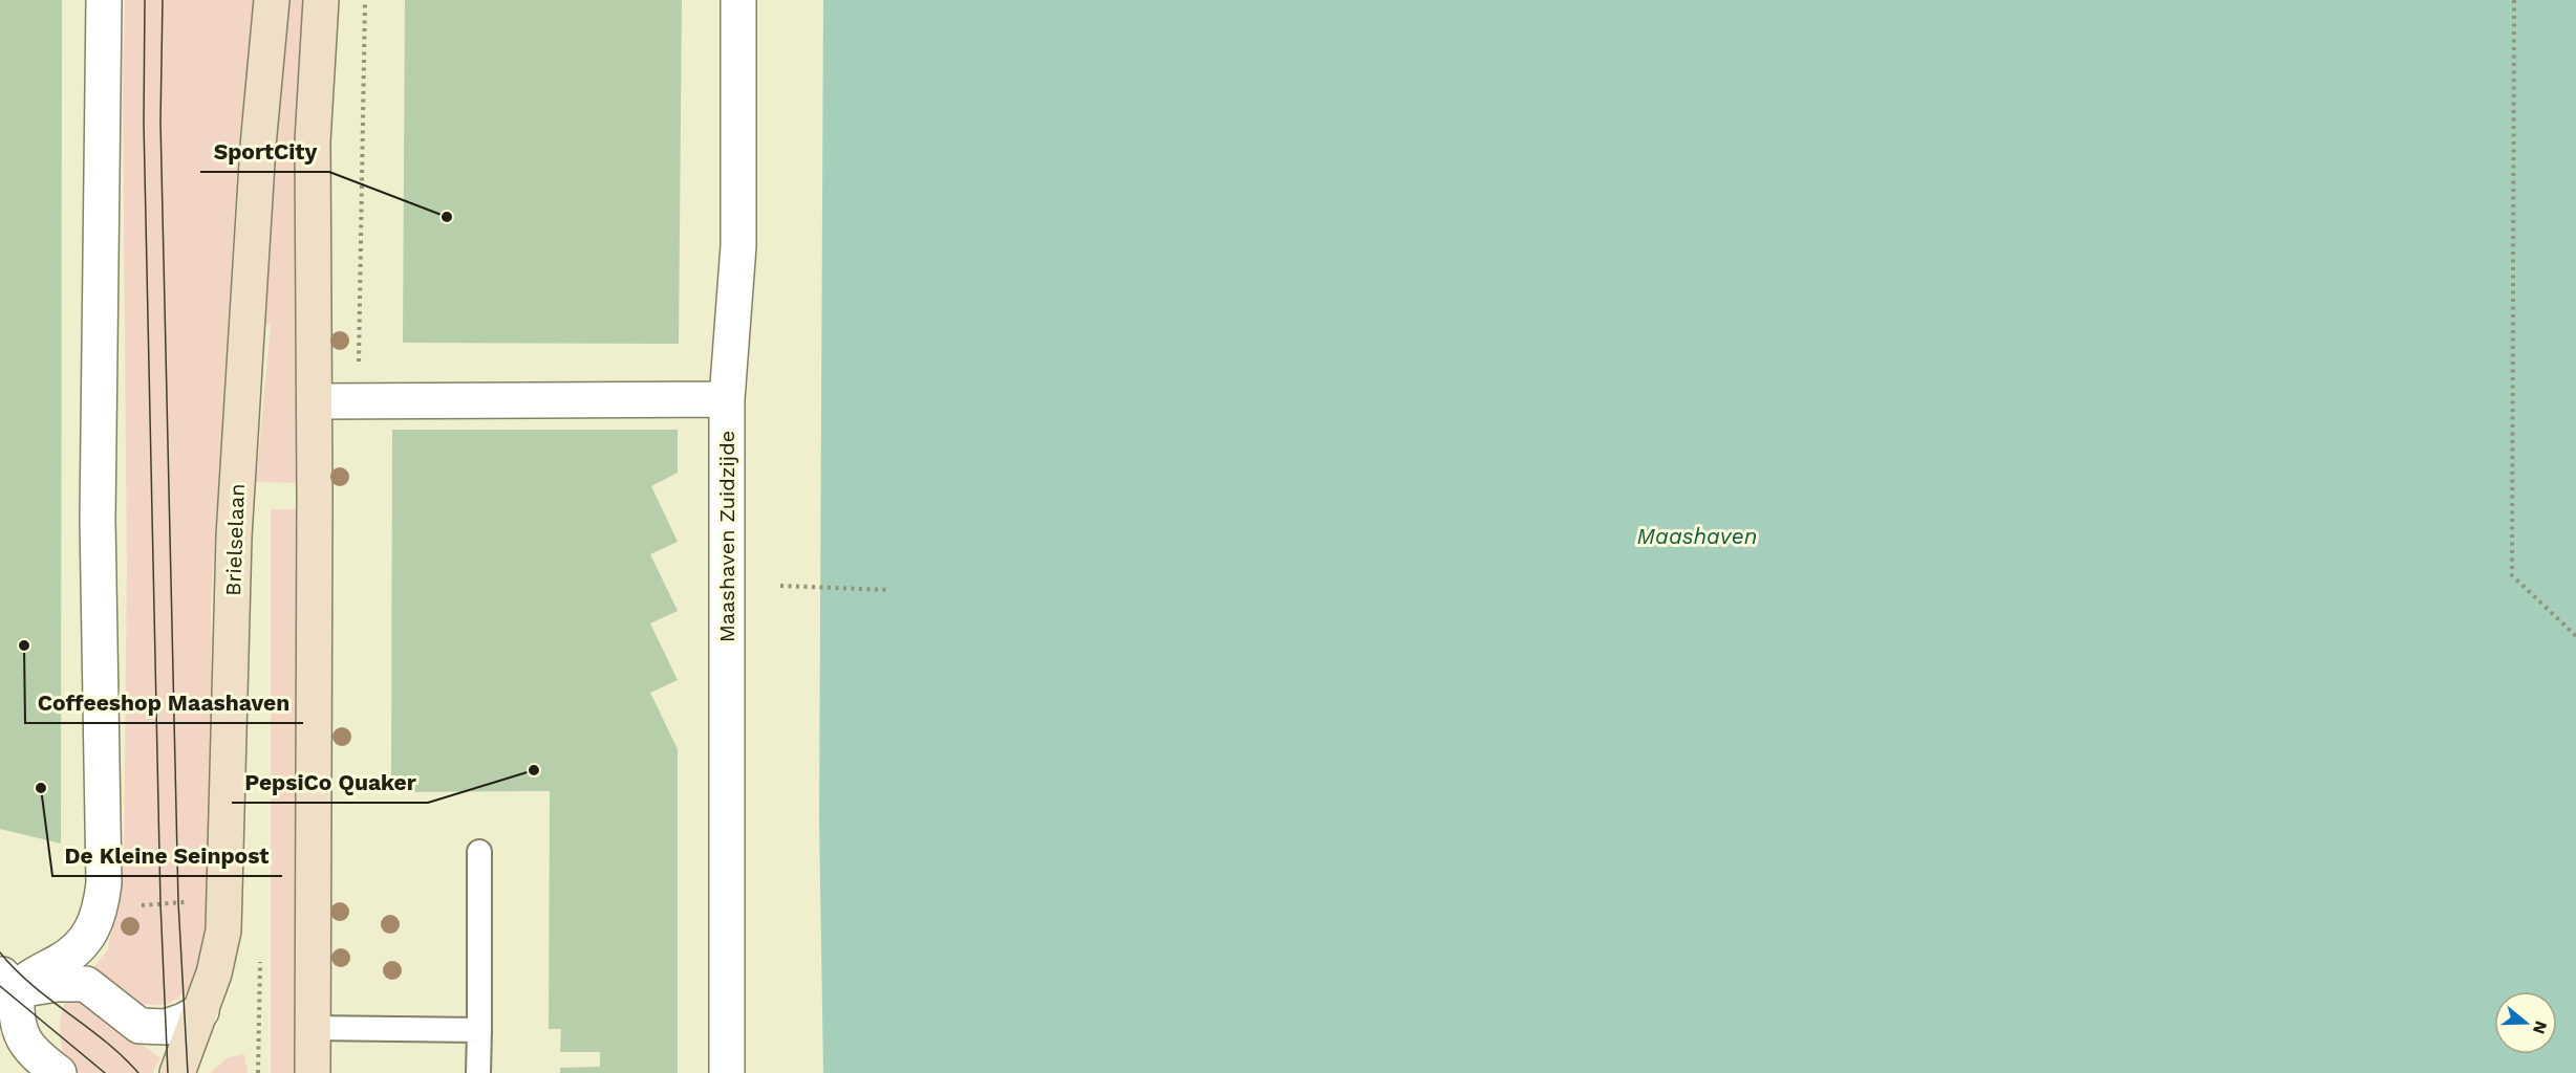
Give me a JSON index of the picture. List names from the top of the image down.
{
  "streets": {
    "main road": ["Brielselaan"],
    "street": ["Maashaven Zuidzijde"]
  },
  "water": ["Maashaven"],
  "places": [
    "SportCity",
    "Coffeeshop Maashaven",
    "PepsiCo Quaker",
    "De Kleine Seinpost"
  ],
  "north": "right"
}
